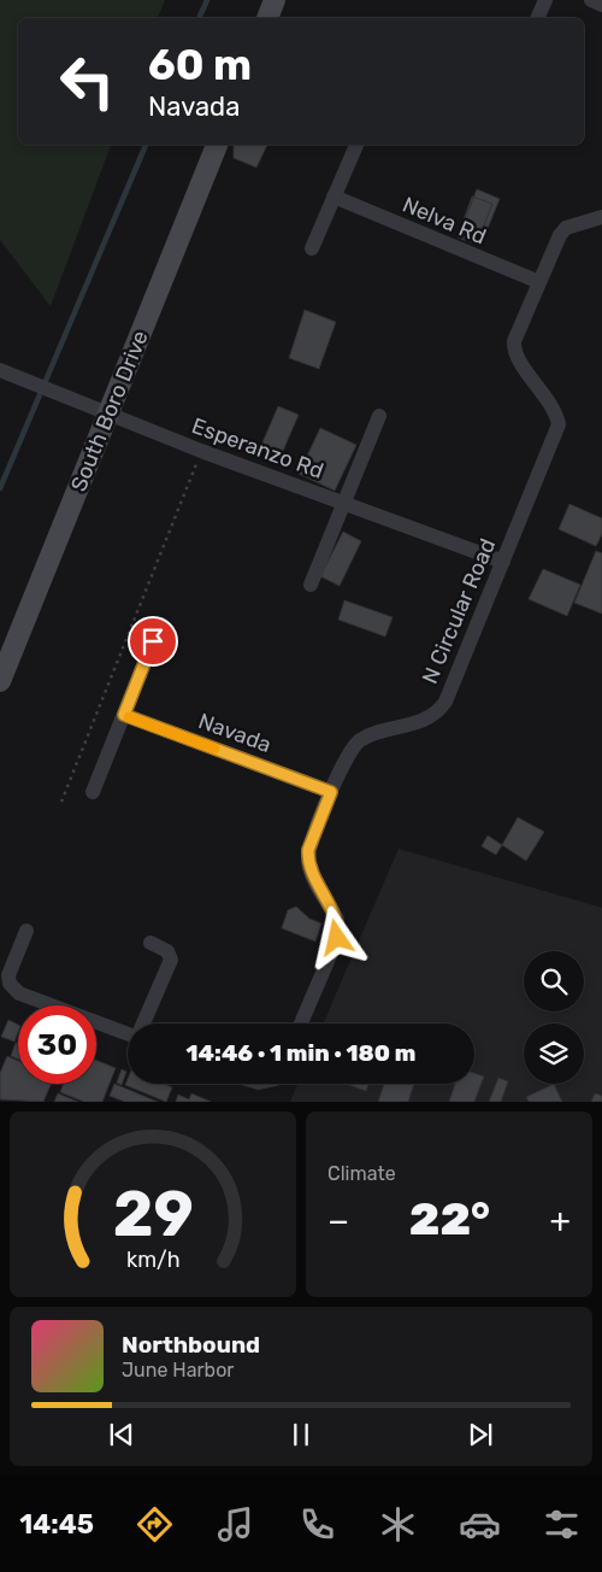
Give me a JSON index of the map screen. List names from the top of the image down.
{
  "streets": {
    "main road": ["South Boro Drive"],
    "street": [
      "Nelva Rd",
      "Esperanzo Rd",
      "N Circular Road",
      "Navada"
    ]
  },
  "crossings": [
    ["Nelva Rd", "N Circular Road"],
    ["South Boro Drive", "Esperanzo Rd"],
    ["Esperanzo Rd", "N Circular Road"],
    ["N Circular Road", "Navada"]
  ],
  "page": {
    "turn": ["60 m", "Navada"],
    "limit": "30",
    "trip": "14:46 · 1 min · 180 m",
    "tile": "Climate",
    "heat": ["−", "22°", "+"],
    "song": ["Northbound", "June Harbor"],
    "tabs": "14:45",
    "gauge": ["29", "km/h"]
  }
}
